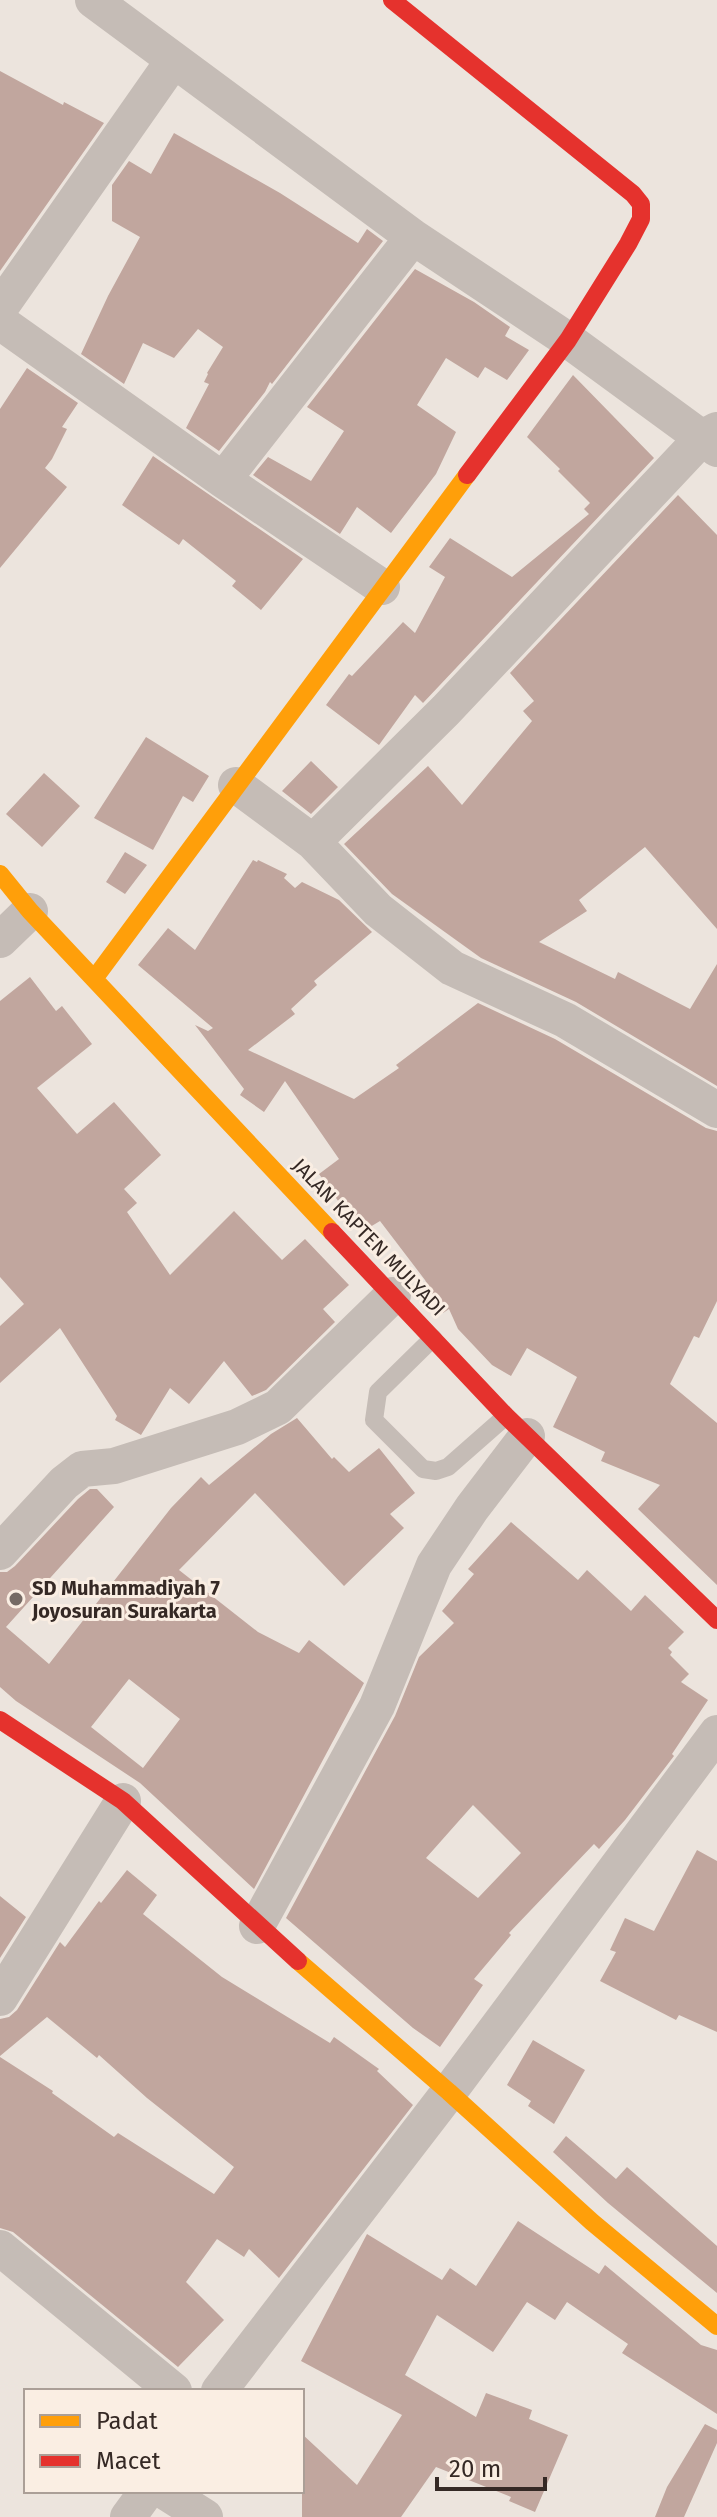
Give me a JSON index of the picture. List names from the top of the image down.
{
  "streets": {
    "street": ["JALAN KAPTEN MULYADI"]
  },
  "places": ["SD Muhammadiyah 7 Joyosuran Surakarta"],
  "legend": ["Padat", "Macet"],
  "scale_bar": "20 m"
}
